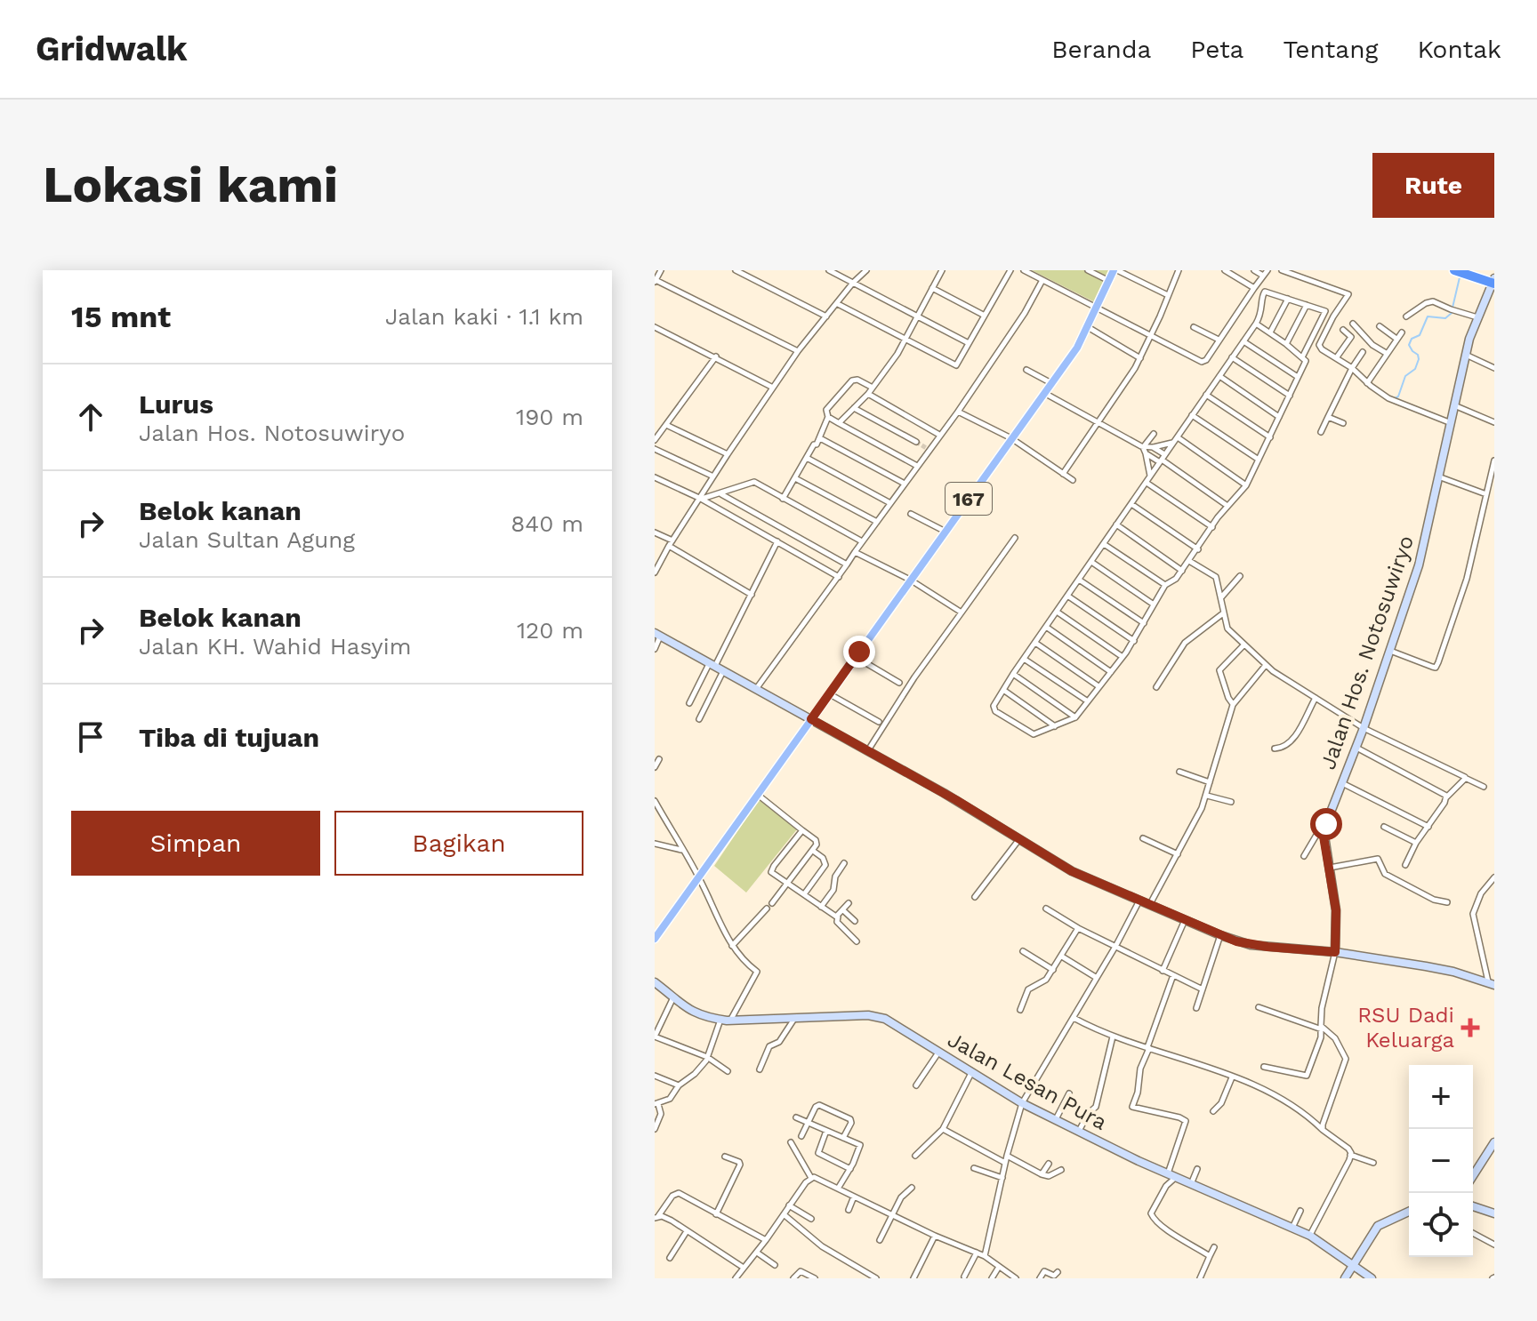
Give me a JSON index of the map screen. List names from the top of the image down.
{
  "streets": {
    "main road": ["167"],
    "street": ["Jalan Hos. Notosuwiryo", "Jalan Lesan Pura"]
  },
  "places": {
    "health": ["RSU Dadi Keluarga"]
  },
  "page": {
    "header": "Gridwalk",
    "nav": [
      "Beranda",
      "Peta",
      "Tentang",
      "Kontak"
    ],
    "buttons": [
      "Rute",
      ["Simpan", "Bagikan"]
    ],
    "title": "Lokasi kami",
    "heading": ["15 mnt", "Jalan kaki · 1.1 km"],
    "list": [
      ["Lurus", "Jalan Hos. Notosuwiryo", "190 m"],
      ["Belok kanan", "Jalan Sultan Agung", "840 m"],
      ["Belok kanan", "Jalan KH. Wahid Hasyim", "120 m"],
      "Tiba di tujuan"
    ],
    "map_buttons": ["+", "−"]
  }
}
